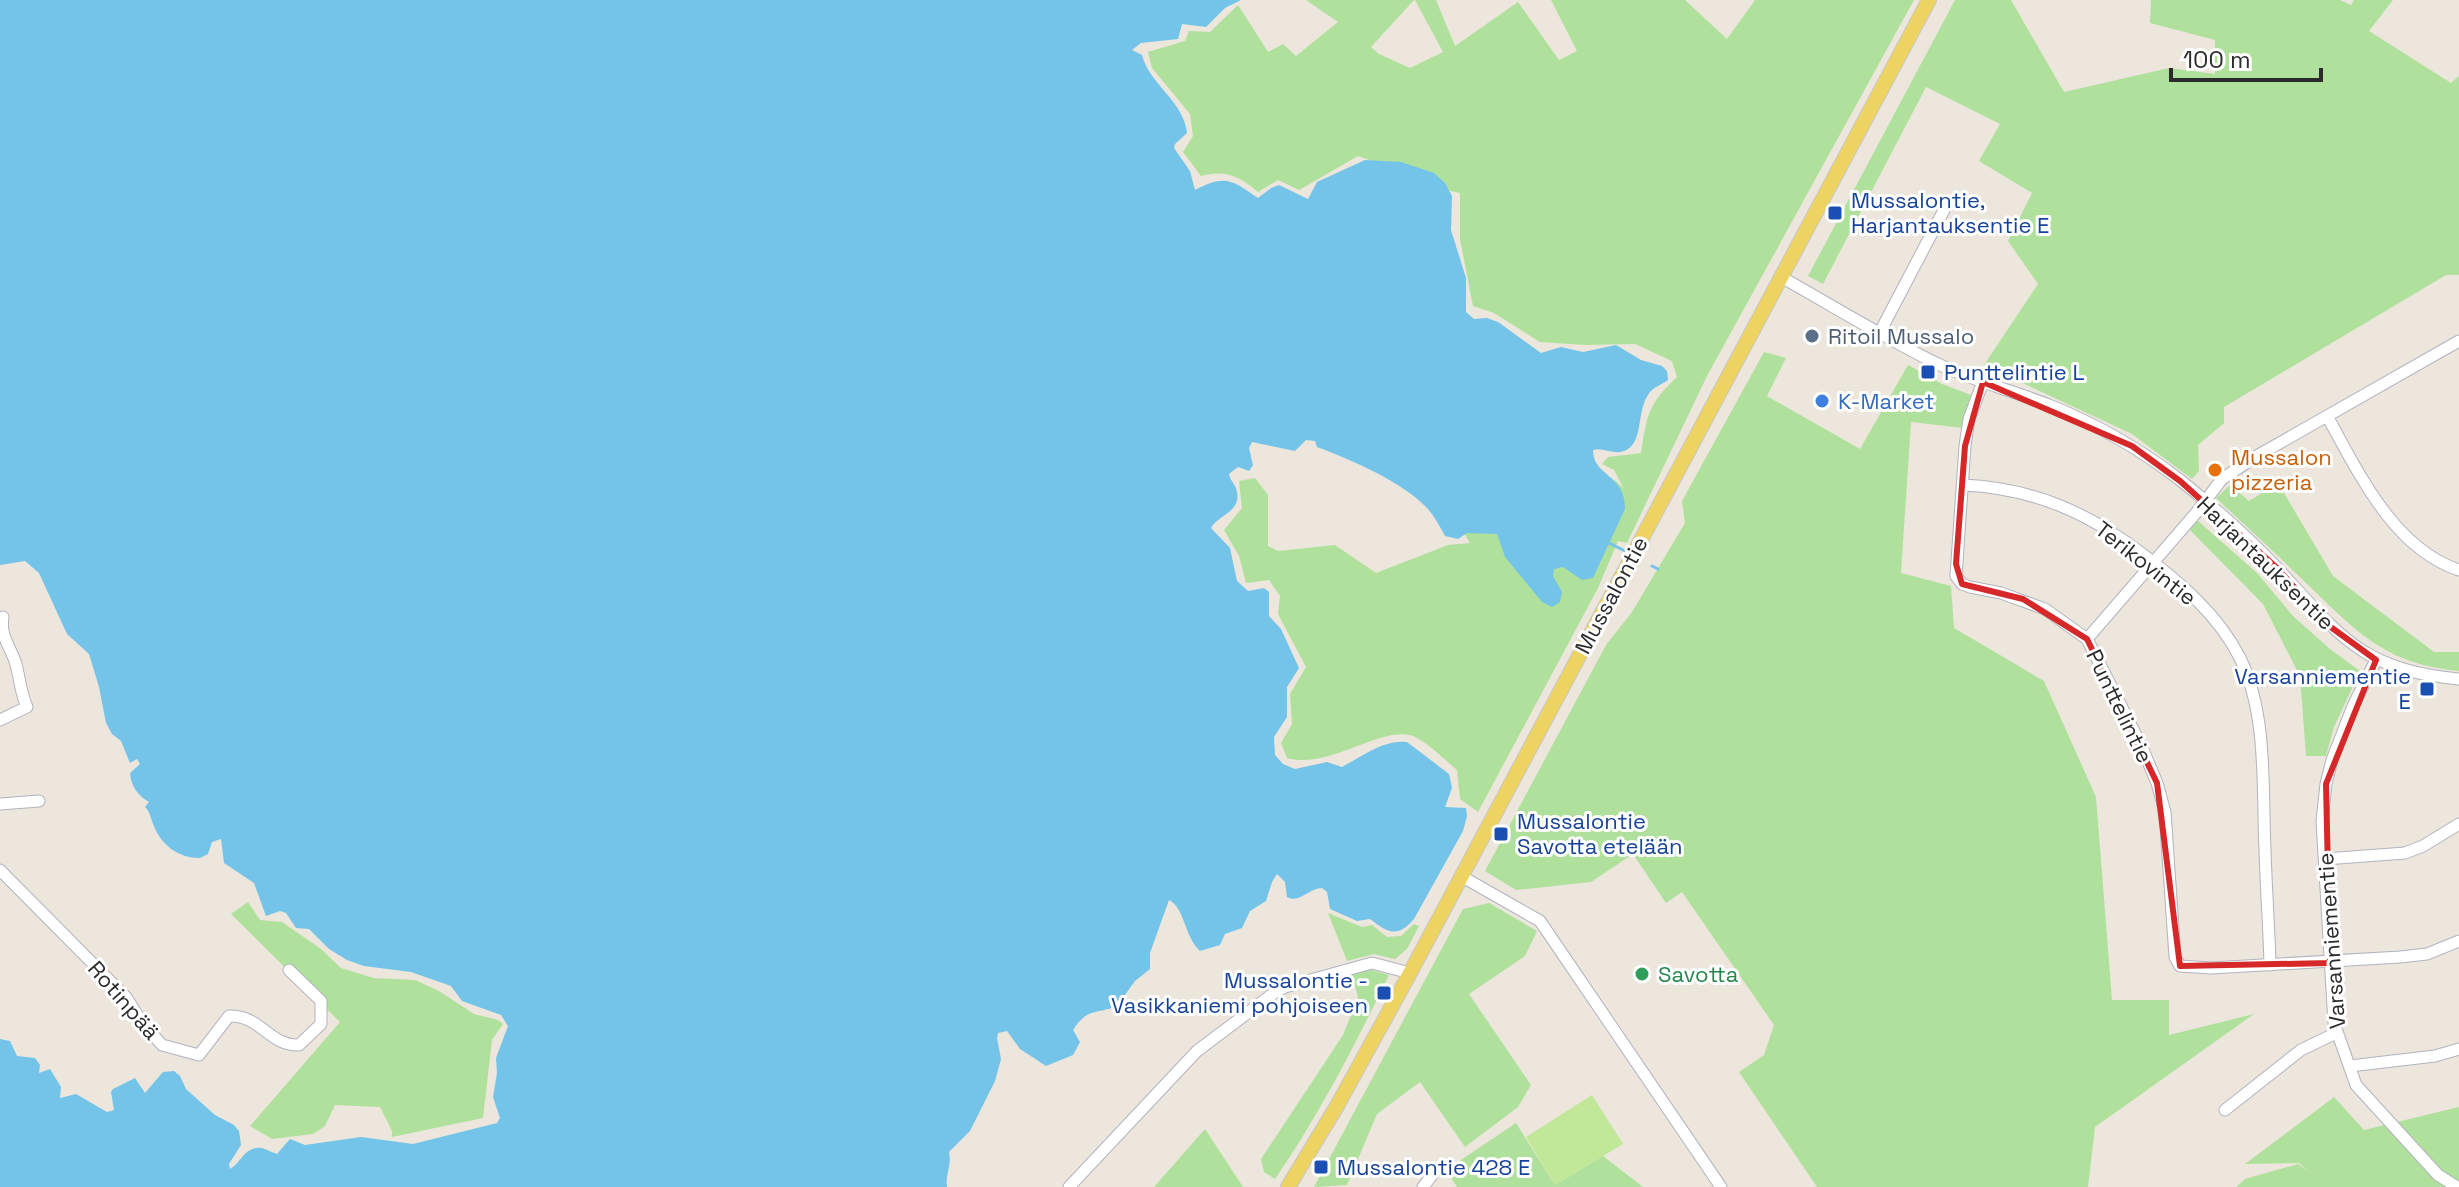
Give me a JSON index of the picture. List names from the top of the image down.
{
  "streets": {
    "main road": ["Mussalontie"],
    "street": [
      "Terikovintie",
      "Harjantauksentie",
      "Punttelintie",
      "Varsanniementie",
      "Rotinpää"
    ]
  },
  "crossings": [
    ["Terikovintie", "Punttelintie"],
    ["Harjantauksentie", "Mussalontie"],
    ["Harjantauksentie", "Punttelintie"],
    ["Harjantauksentie", "Varsanniementie"],
    ["Punttelintie", "Varsanniementie"]
  ],
  "places": {
    "transit": [
      "Mussalontie, Harjantauksentie E",
      "Punttelintie L",
      "Varsanniementie E",
      "Mussalontie Savotta etelään",
      "Mussalontie - Vasikkaniemi pohjoiseen",
      "Mussalontie 428 E"
    ],
    "other": [
      "Ritoil Mussalo",
      "K-Market",
      "Mussalon pizzeria",
      "Savotta"
    ]
  },
  "scale_bar": "100 m"
}
